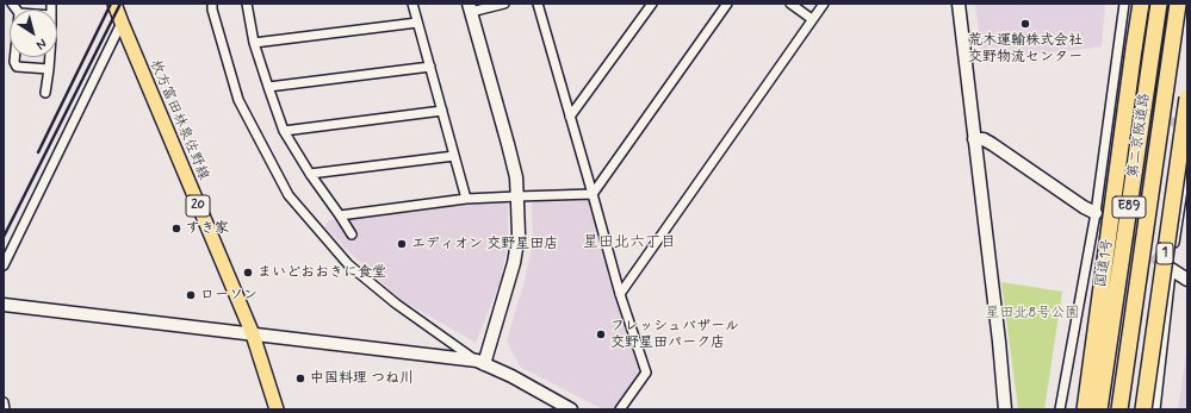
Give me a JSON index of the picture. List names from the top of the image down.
{
  "streets": {
    "highway": [
      "第二京阪道路",
      "E89",
      "1",
      "国道1号"
    ],
    "main road": ["枚方富田林泉佐野線", "20"]
  },
  "districts": ["星田北六丁目"],
  "parks": ["星田北8号公園"],
  "places": [
    "荒木運輸株式会社 交野物流センター",
    "すき家",
    "エディオン 交野星田店",
    "まいどおおきに食堂",
    "ローソン",
    "フレッシュバザール 交野星田パーク店",
    "中国料理 つね川"
  ],
  "north": "bottom right"
}
